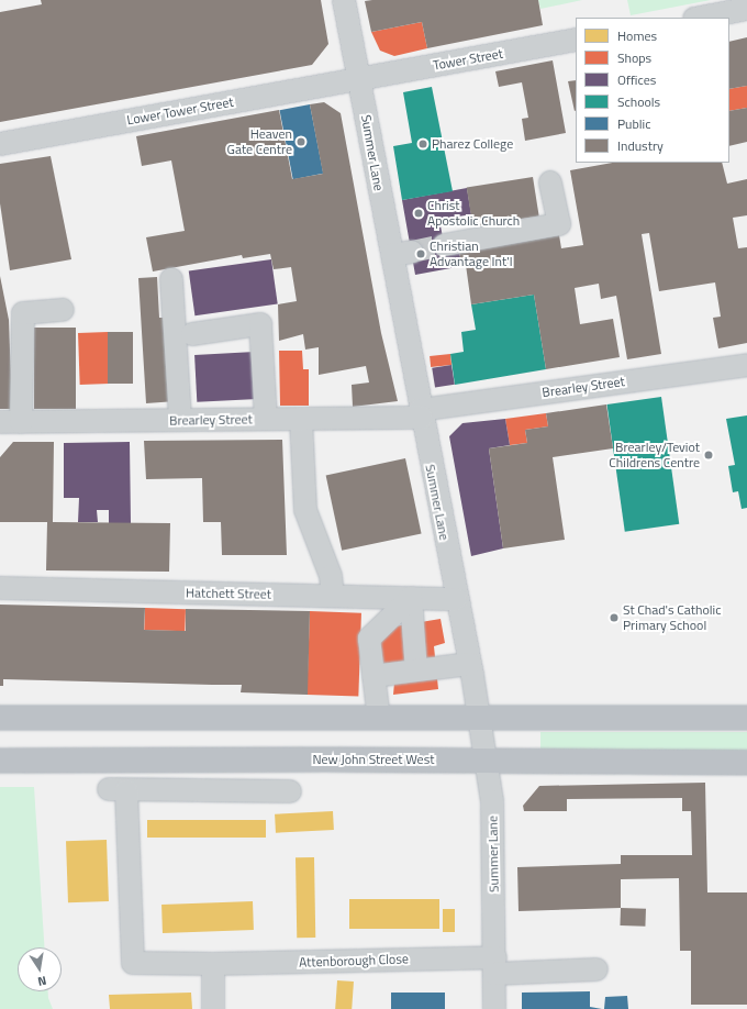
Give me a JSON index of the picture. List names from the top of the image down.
{
  "streets": {
    "highway": ["New John Street West"],
    "street": [
      "Tower Street",
      "Lower Tower Street",
      "Summer Lane",
      "Brearley Street",
      "Hatchett Street",
      "Attenborough Close"
    ]
  },
  "crossings": [
    ["Tower Street", "Lower Tower Street"],
    ["Tower Street", "Summer Lane"],
    ["Lower Tower Street", "Summer Lane"],
    ["Summer Lane", "Brearley Street"],
    ["Summer Lane", "Hatchett Street"],
    ["Summer Lane", "New John Street West"],
    ["Summer Lane", "Attenborough Close"]
  ],
  "places": [
    "Heaven Gate Centre",
    "Pharez College",
    "Christ Apostolic Church",
    "Christian Advantage Int'l",
    "Brearley/Teviot Childrens Centre",
    "St Chad's Catholic Primary School"
  ],
  "legend": [
    "Homes",
    "Shops",
    "Offices",
    "Schools",
    "Public",
    "Industry"
  ],
  "north": "bottom"
}
